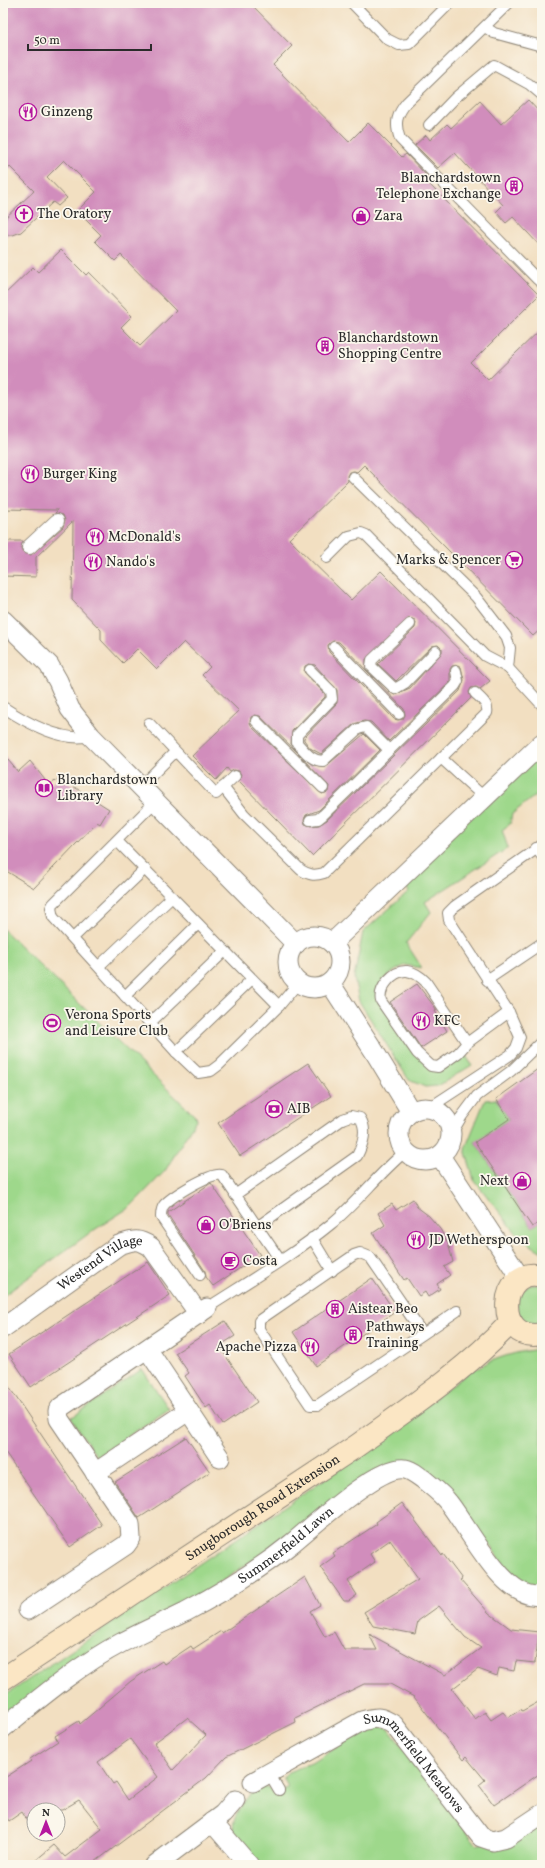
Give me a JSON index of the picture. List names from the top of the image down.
{
  "streets": {
    "main road": ["Snugborough Road Extension"],
    "street": ["Westend Village", "Summerfield Lawn", "Summerfield Meadows"]
  },
  "places": {
    "restaurant": [
      "Ginzeng",
      "Burger King",
      "McDonald's",
      "Nando's",
      "KFC",
      "JD Wetherspoon",
      "Apache Pizza"
    ],
    "building": [
      "Blanchardstown Telephone Exchange",
      "Blanchardstown Shopping Centre",
      "Aistear Beo",
      "Pathways Training"
    ],
    "church": ["The Oratory"],
    "shop": ["Zara", "Next", "O'Briens"],
    "supermarket": ["Marks & Spencer"],
    "library": ["Blanchardstown Library"],
    "sports": ["Verona Sports and Leisure Club"],
    "bank": ["AIB"],
    "cafe": ["Costa"]
  },
  "scale_bar": "50 m",
  "north": "top"
}
